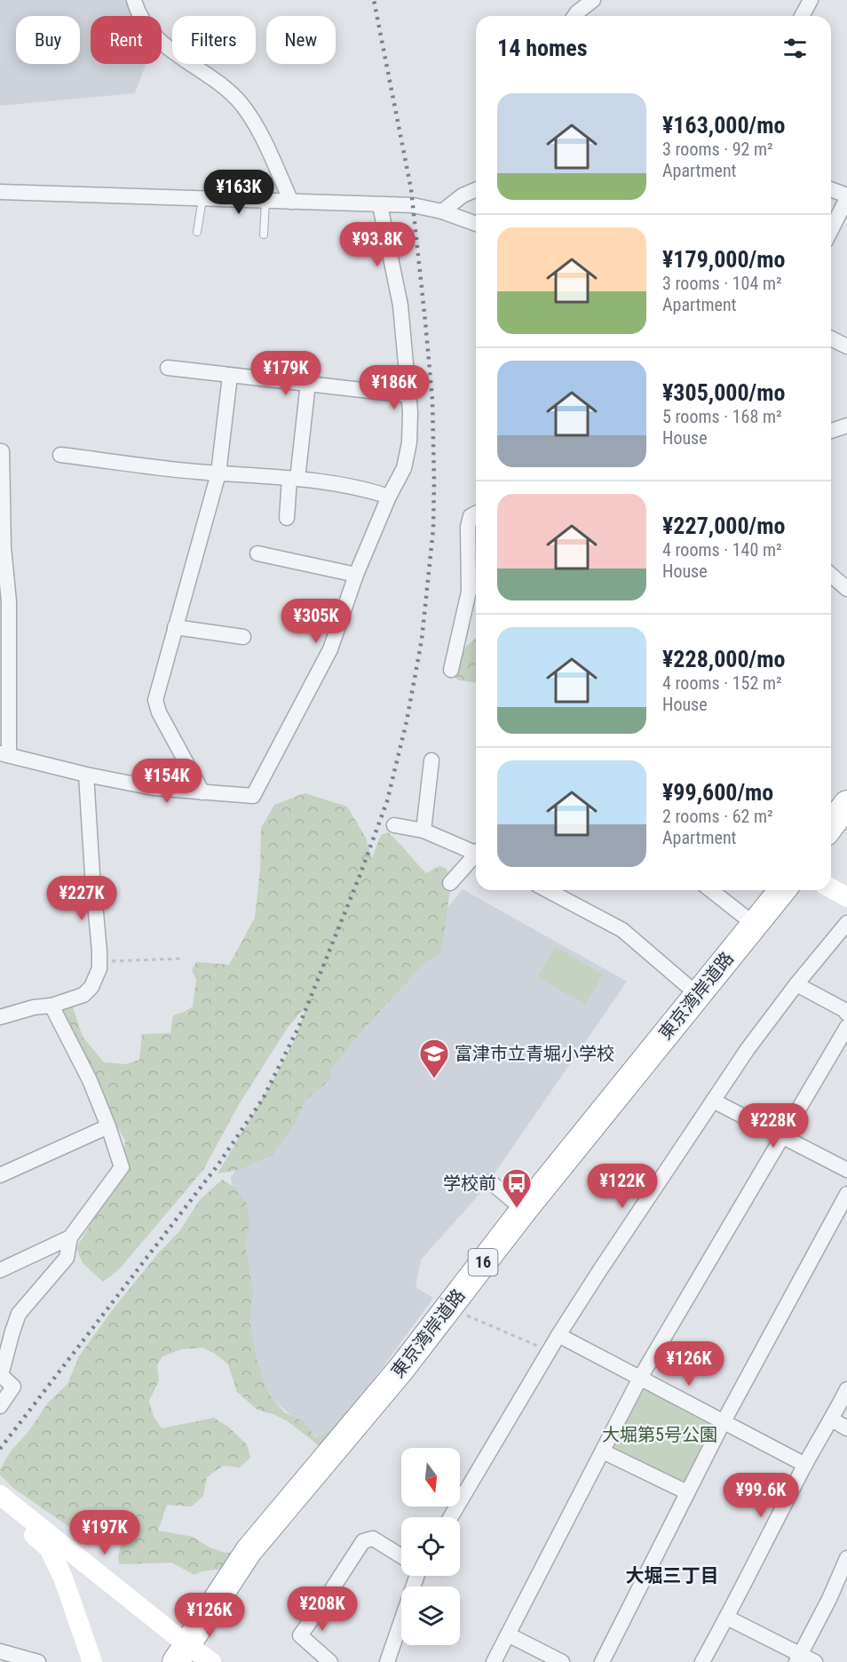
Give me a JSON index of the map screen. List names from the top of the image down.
{
  "streets": {
    "highway": ["東京湾岸道路", "16"]
  },
  "districts": ["大堀三丁目"],
  "parks": ["大堀第5号公園"],
  "places": {
    "school or university": ["富津市立青堀小学校"],
    "bus stop": ["学校前"]
  },
  "north": "bottom",
  "page": {
    "chip": [
      "Buy",
      "Rent",
      "Filters",
      "New"
    ],
    "heading": "14 homes",
    "list": [
      {
        "name": "¥163,000/mo",
        "note": "3 rooms · 92 m² · Apartment"
      },
      {
        "name": "¥179,000/mo",
        "note": "3 rooms · 104 m² · Apartment"
      },
      {
        "name": "¥305,000/mo",
        "note": "5 rooms · 168 m² · House"
      },
      {
        "name": "¥227,000/mo",
        "note": "4 rooms · 140 m² · House"
      },
      {
        "name": "¥228,000/mo",
        "note": "4 rooms · 152 m² · House"
      },
      {
        "name": "¥99,600/mo",
        "note": "2 rooms · 62 m² · Apartment"
      }
    ],
    "price": [
      "¥163K",
      "¥93.8K",
      "¥179K",
      "¥186K",
      "¥305K",
      "¥154K",
      "¥227K",
      "¥228K",
      "¥122K",
      "¥126K",
      "¥99.6K",
      "¥197K",
      "¥208K",
      "¥126K"
    ]
  }
}
